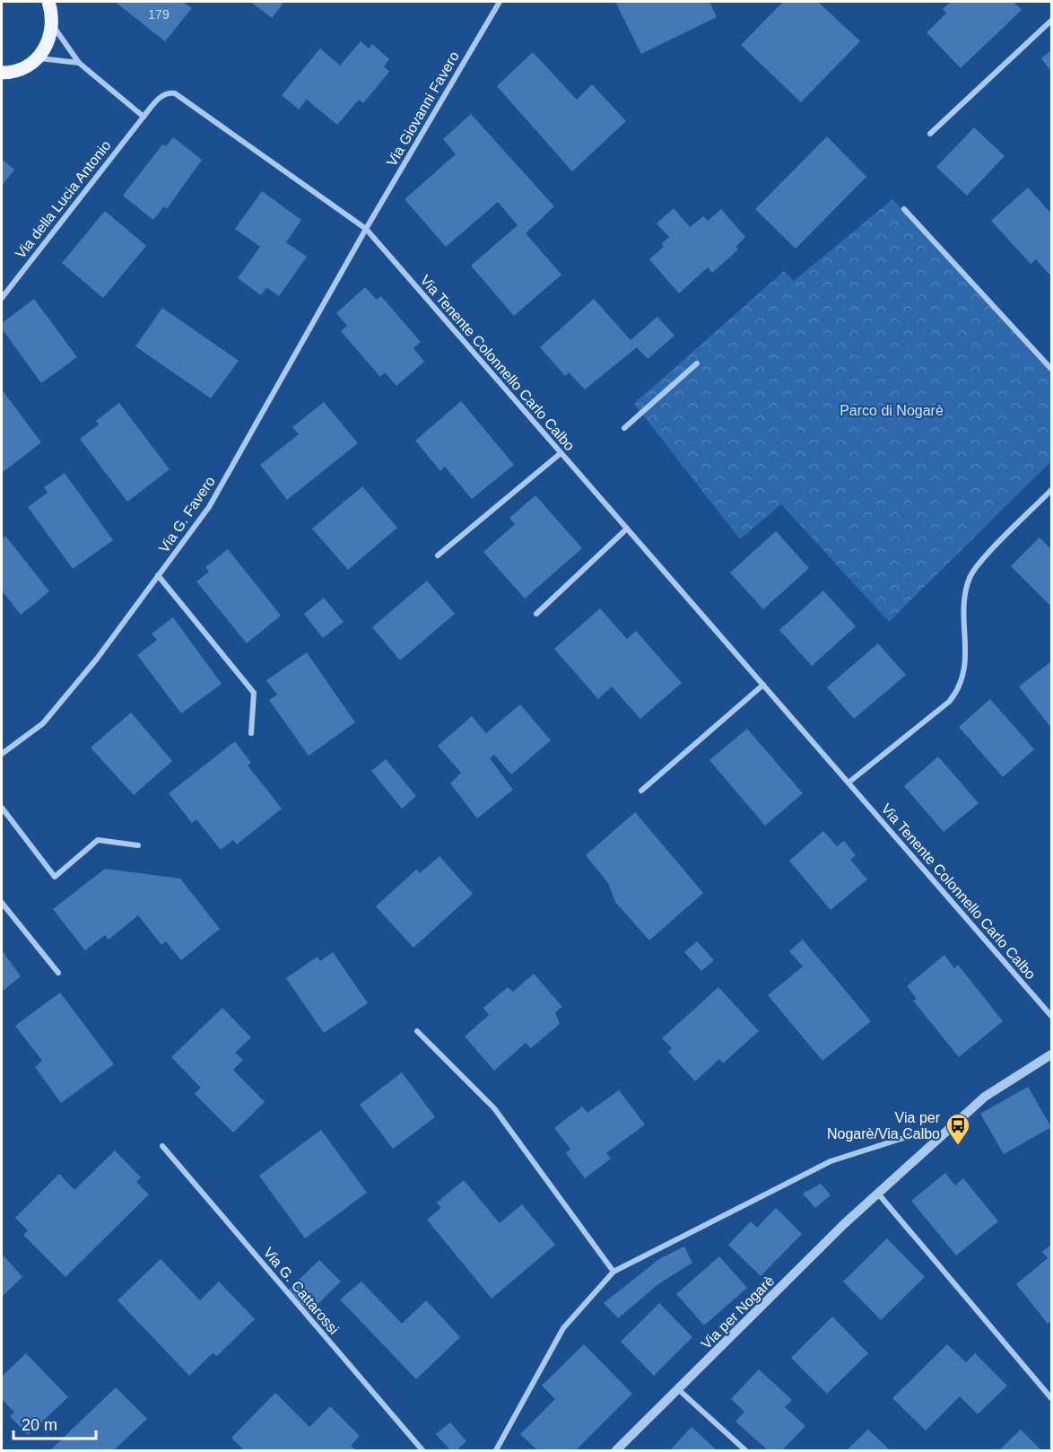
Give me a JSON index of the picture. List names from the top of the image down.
{
  "streets": {
    "street": [
      "Via Giovanni Favero",
      "Via della Lucia Antonio",
      "Via Tenente Colonnello Carlo Calbo",
      "Via G. Favero",
      "Via G. Cattarossi",
      "Via per Nogarè"
    ]
  },
  "crossings": [
    ["Via Giovanni Favero", "Via Tenente Colonnello Carlo Calbo"],
    ["Via Giovanni Favero", "Via G. Favero"],
    ["Via della Lucia Antonio", "Via Tenente Colonnello Carlo Calbo"],
    ["Via Tenente Colonnello Carlo Calbo", "Via G. Favero"]
  ],
  "parks": ["Parco di Nogarè"],
  "places": {
    "bus stop": ["Via per Nogarè/Via Calbo"]
  },
  "house_numbers": ["179"],
  "scale_bar": "20 m"
}
